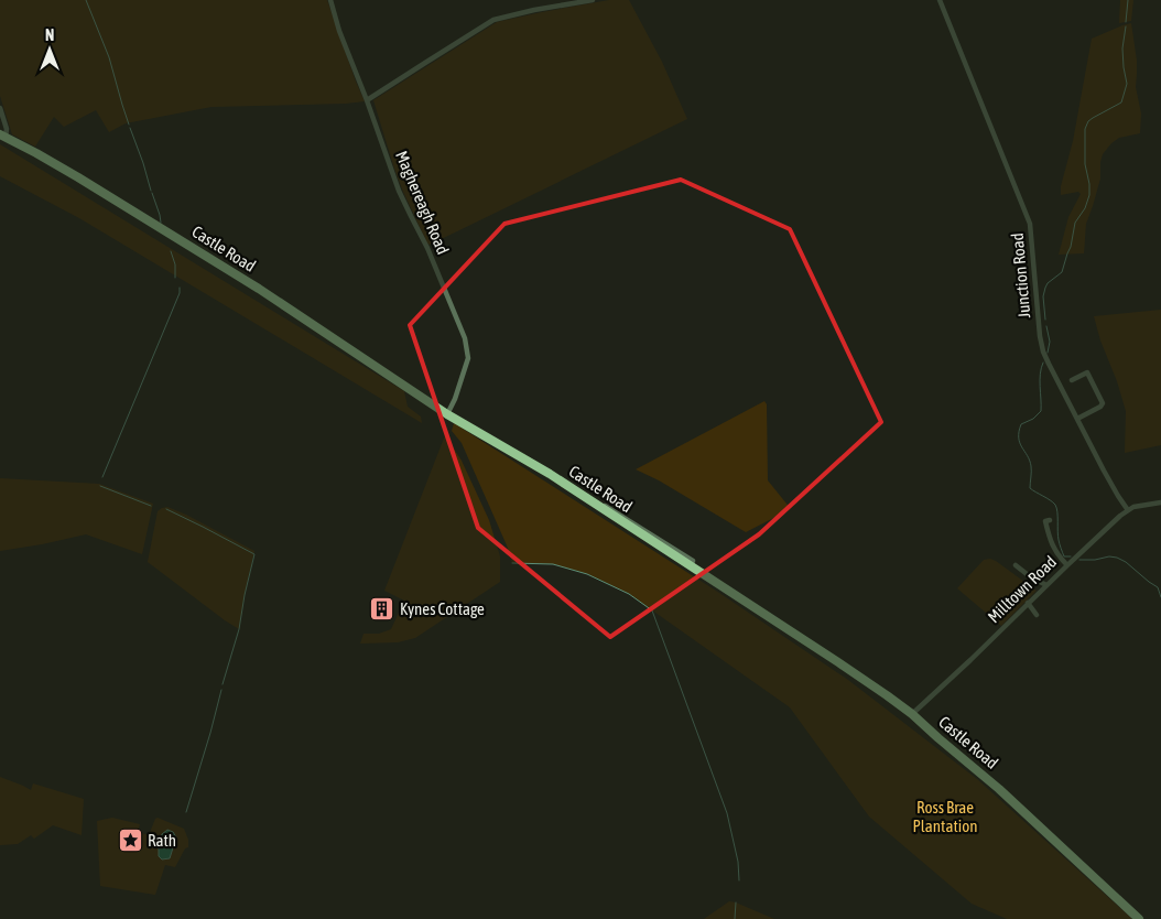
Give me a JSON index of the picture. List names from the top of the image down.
{
  "streets": {
    "main road": ["Castle Road"],
    "street": ["Maghereagh Road", "Junction Road", "Milltown Road"]
  },
  "crossings": [
    ["Maghereagh Road", "Castle Road"],
    ["Castle Road", "Milltown Road"],
    ["Junction Road", "Milltown Road"]
  ],
  "parks": ["Ross Brae Plantation"],
  "places": {
    "building": ["Kynes Cottage"],
    "place": ["Rath"]
  },
  "north": "top"
}
